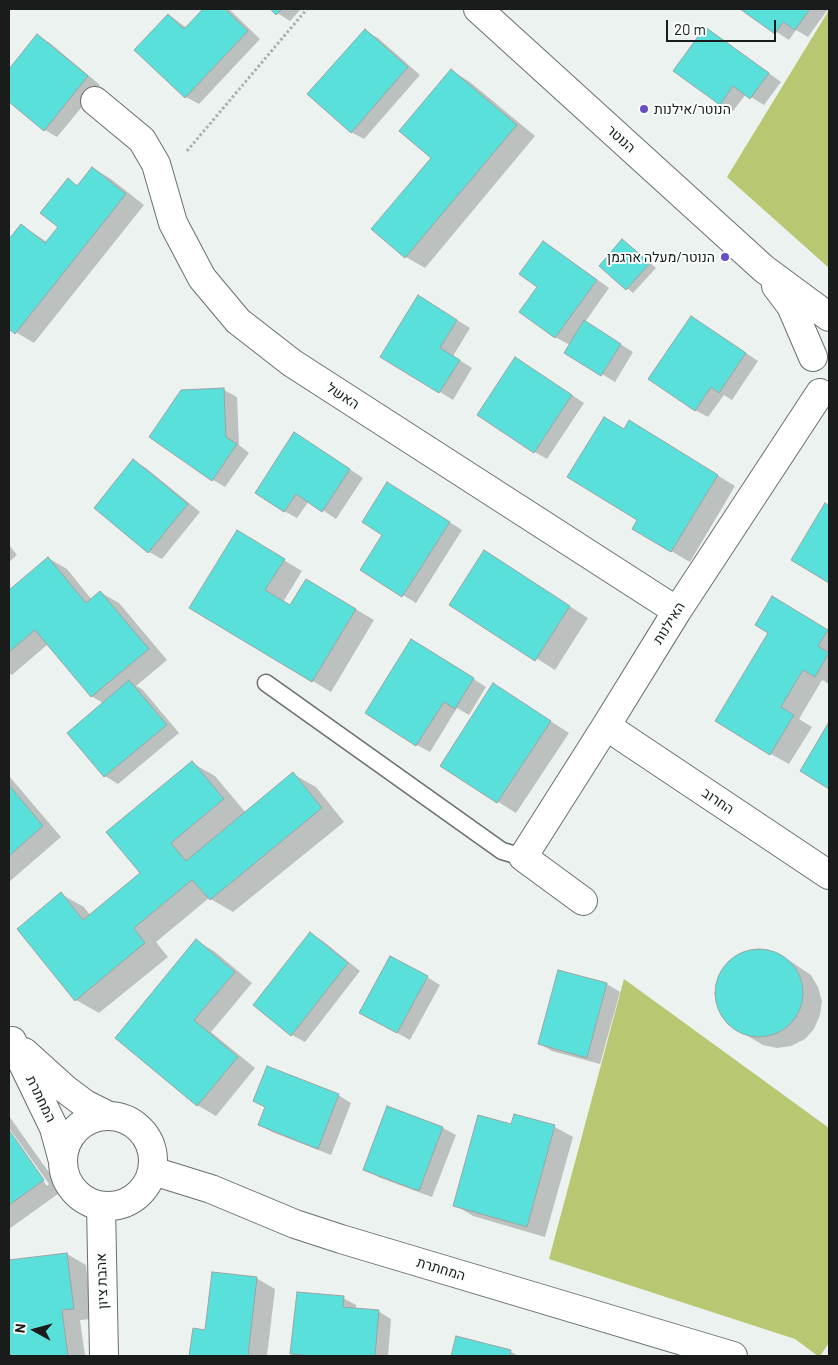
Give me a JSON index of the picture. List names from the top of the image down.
{
  "streets": {
    "street": [
      "הנוטר",
      "האשל",
      "האילנות",
      "החרוב",
      "המחתרת",
      "אהבת ציון"
    ]
  },
  "crossings": [
    ["האשל", "האילנות"],
    ["האילנות", "החרוב"],
    ["המחתרת", "אהבת ציון"]
  ],
  "places": ["הנוטר/אילנות", "הנוטר/מעלה ארגמן"],
  "scale_bar": "20 m",
  "north": "left"
}
